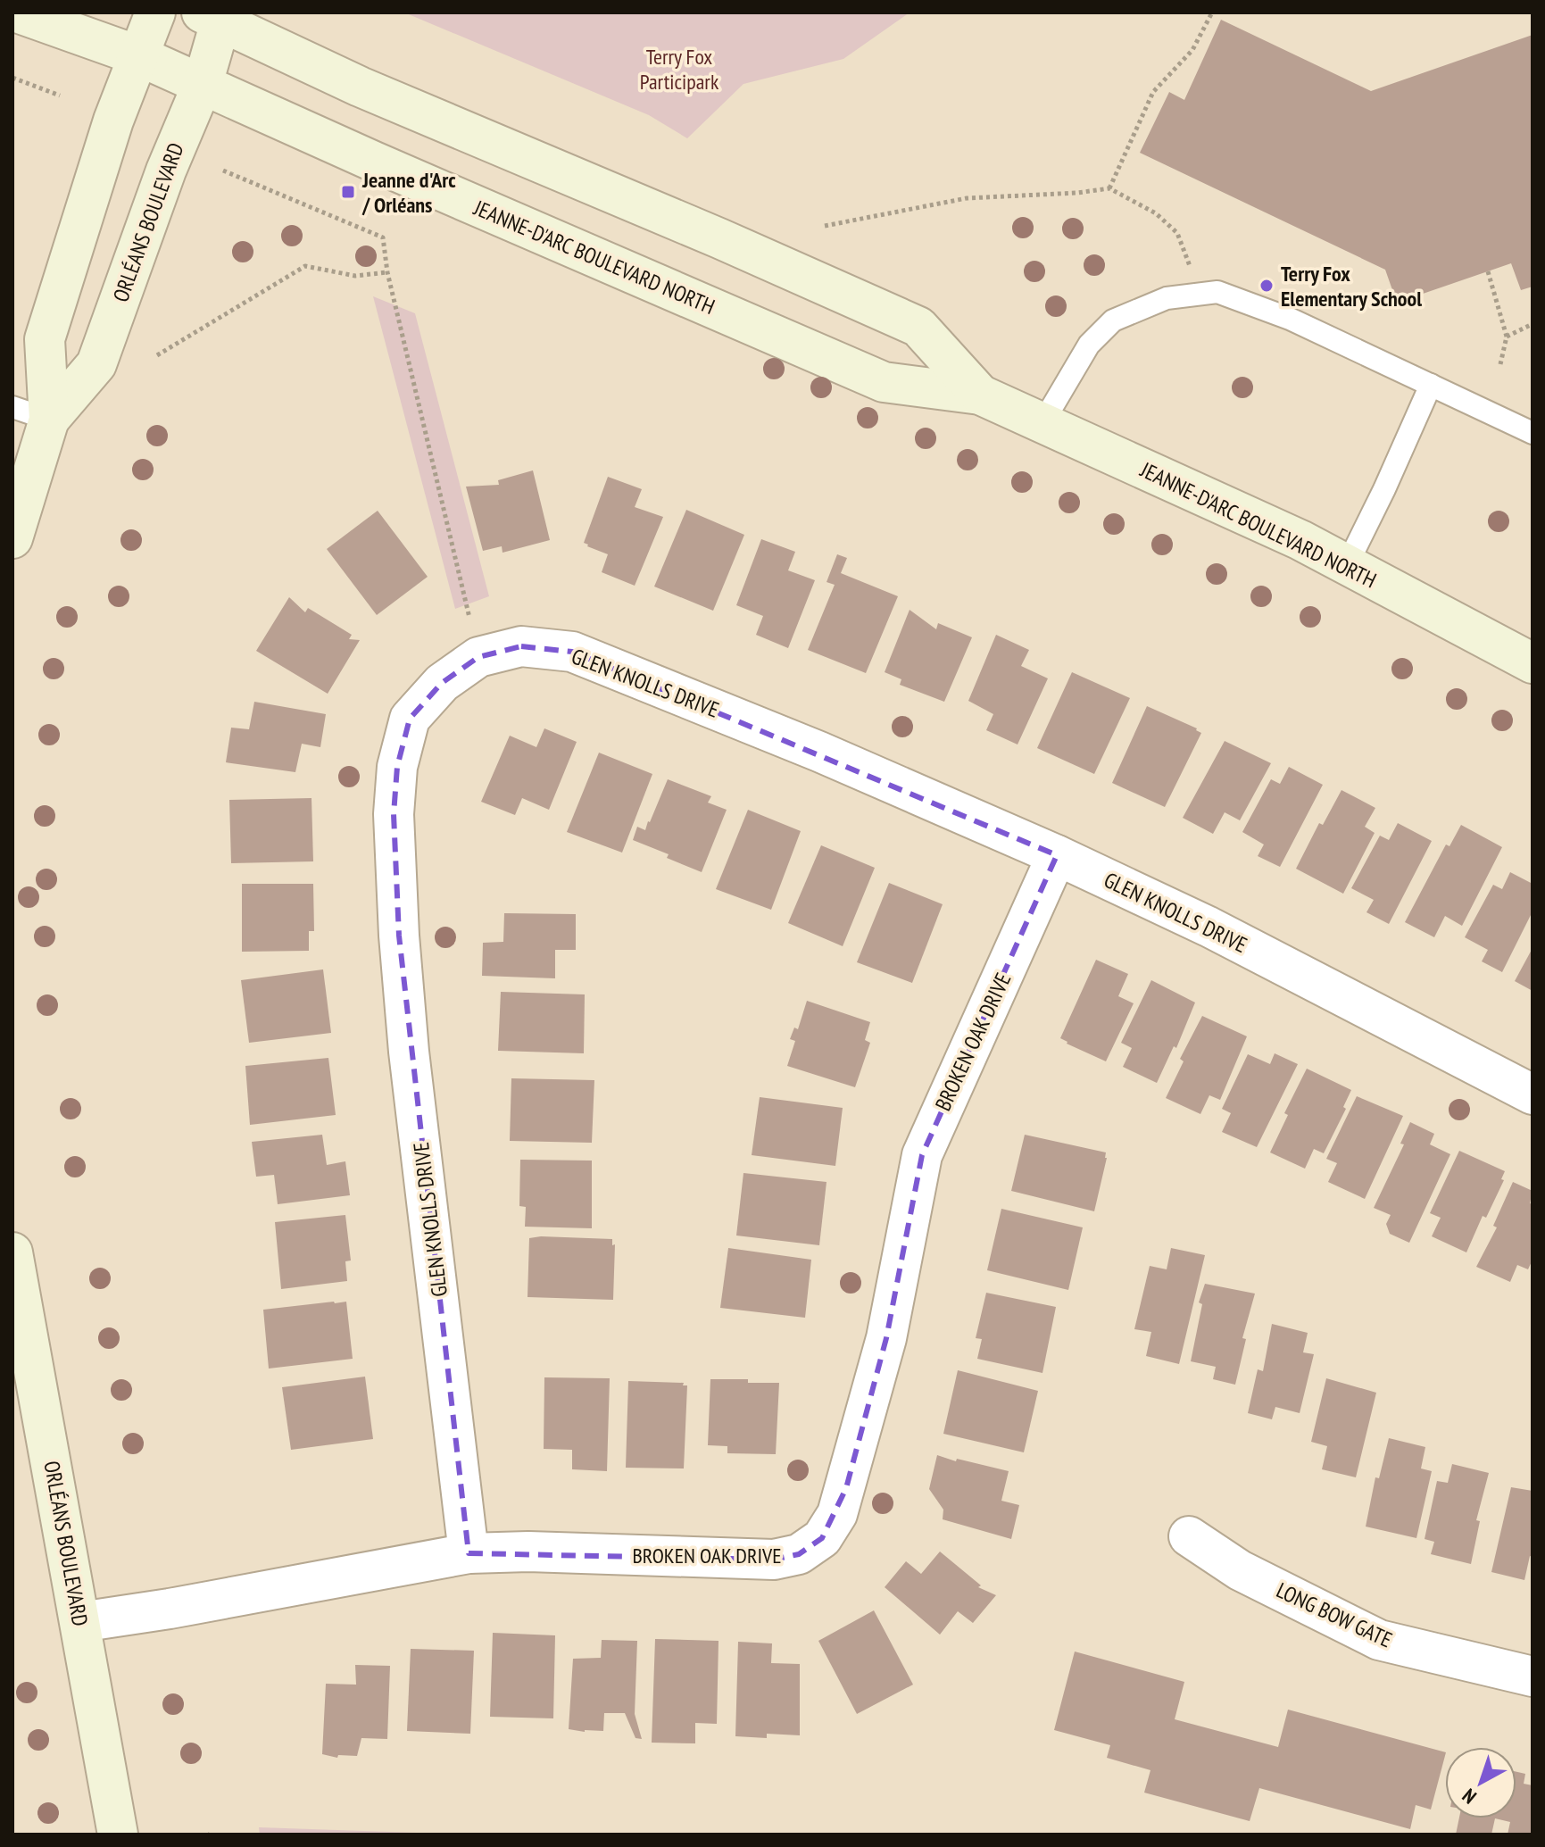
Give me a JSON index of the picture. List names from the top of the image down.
{
  "streets": {
    "main road": ["ORLÉANS BOULEVARD", "JEANNE-D'ARC BOULEVARD NORTH"],
    "street": ["GLEN KNOLLS DRIVE", "BROKEN OAK DRIVE", "LONG BOW GATE"]
  },
  "crossings": [
    ["ORLÉANS BOULEVARD", "JEANNE-D'ARC BOULEVARD NORTH"],
    ["ORLÉANS BOULEVARD", "BROKEN OAK DRIVE"],
    ["GLEN KNOLLS DRIVE", "BROKEN OAK DRIVE"]
  ],
  "parks": ["Terry Fox Participark"],
  "places": {
    "transit": ["Jeanne d'Arc / Orléans"],
    "other": ["Terry Fox Elementary School"]
  },
  "north": "bottom left"
}
